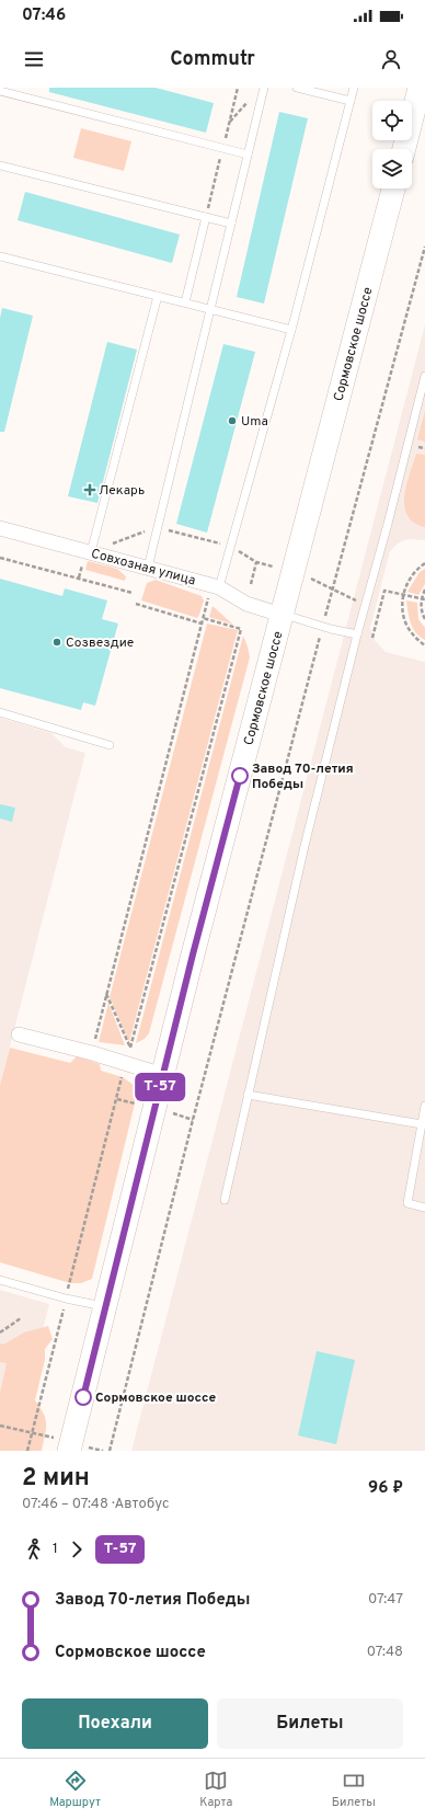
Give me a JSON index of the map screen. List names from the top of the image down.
{
  "streets": {
    "main road": ["Сормовское шоссе"],
    "street": ["Совхозная улица"]
  },
  "crossings": [
    ["Сормовское шоссе", "Совхозная улица"]
  ],
  "places": {
    "other": [
      "Uma",
      "Созвездие",
      "Завод 70-летия Победы",
      "Сормовское шоссе"
    ],
    "health": ["Лекарь"]
  },
  "lines": ["bus line Т-57"],
  "page": {
    "status": "07:46",
    "header": "Commutr",
    "on_map": "Т-57",
    "heading": ["2 мин", "07:46 – 07:48 · Автобус", "96 ₽"],
    "legs": ["1", "Т-57"],
    "list": [
      {
        "name": "Завод 70-летия Победы",
        "value": "07:47"
      },
      {
        "name": "Сормовское шоссе",
        "value": "07:48"
      }
    ],
    "buttons": ["Поехали", "Билеты"],
    "tabs": ["Маршрут", "Карта", "Билеты"]
  }
}
